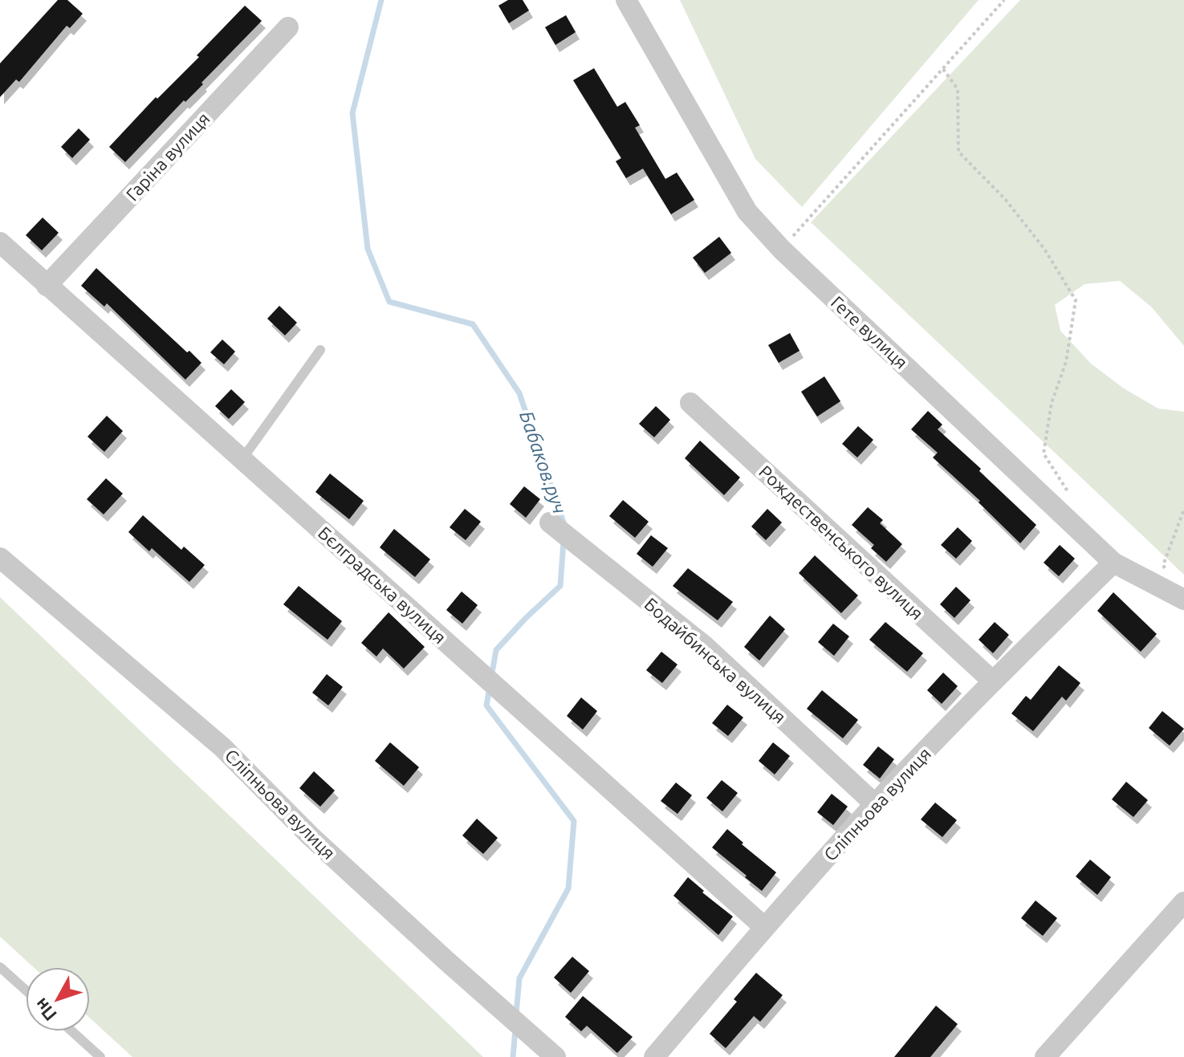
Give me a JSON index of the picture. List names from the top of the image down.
{
  "streets": {
    "street": [
      "Гаріна вулиця",
      "Гете вулиця",
      "Рождественського вулиця",
      "Бєлградська вулиця",
      "Бодайбинська вулиця",
      "Сліпньова вулиця"
    ]
  },
  "crossings": [
    ["Гаріна вулиця", "Бєлградська вулиця"],
    ["Гете вулиця", "Сліпньова вулиця"],
    ["Рождественського вулиця", "Сліпньова вулиця"],
    ["Бєлградська вулиця", "Сліпньова вулиця"],
    ["Бодайбинська вулиця", "Сліпньова вулиця"]
  ],
  "water": ["Бабаков.руч"],
  "north": "bottom left"
}
